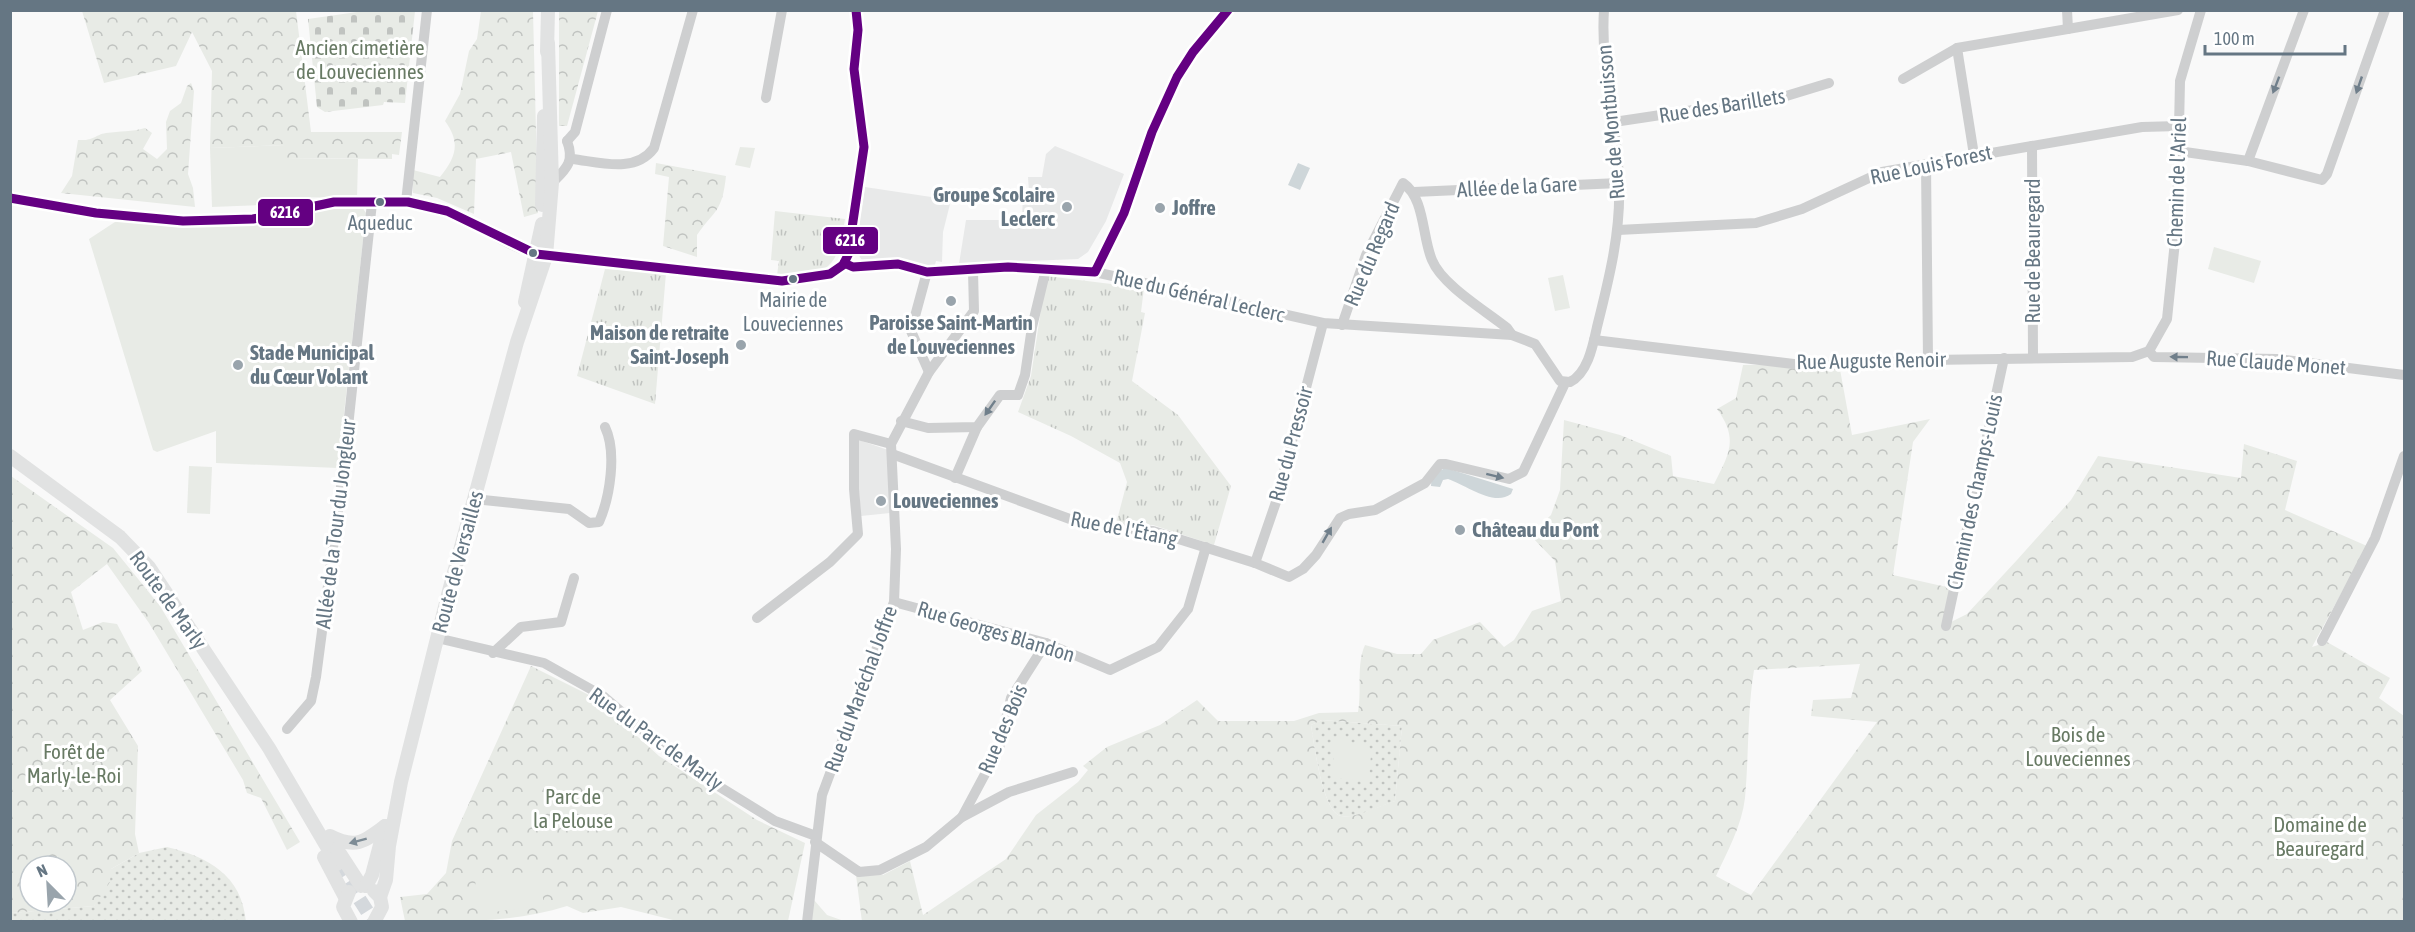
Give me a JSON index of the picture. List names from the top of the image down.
{
  "streets": {
    "main road": ["Route de Versailles", "Route de Marly"],
    "street": [
      "Rue des Barillets",
      "Rue de Montbuisson",
      "Rue Louis Forest",
      "Chemin de l'Ariel",
      "Allée de la Gare",
      "Rue de Beauregard",
      "Rue du Regard",
      "Rue du Général Leclerc",
      "Rue Auguste Renoir",
      "Rue Claude Monet",
      "Rue du Pressoir",
      "Chemin des Champs-Louis",
      "Allée de la Tour du Jongleur",
      "Rue de l'Étang",
      "Rue Georges Blandon",
      "Rue du Maréchal Joffre",
      "Rue des Bois",
      "Rue du Parc de Marly"
    ]
  },
  "crossings": [
    ["Rue des Barillets", "Rue de Montbuisson"],
    ["Rue de Montbuisson", "Rue Louis Forest"],
    ["Rue de Montbuisson", "Allée de la Gare"],
    ["Rue de Montbuisson", "Rue Auguste Renoir"],
    ["Rue Louis Forest", "Chemin de l'Ariel"],
    ["Rue Louis Forest", "Rue de Beauregard"],
    ["Chemin de l'Ariel", "Rue Auguste Renoir"],
    ["Chemin de l'Ariel", "Rue Claude Monet"],
    ["Allée de la Gare", "Rue du Regard"],
    ["Rue de Beauregard", "Rue Auguste Renoir"],
    ["Rue du Regard", "Rue du Général Leclerc"],
    ["Rue du Général Leclerc", "Rue du Pressoir"],
    ["Rue du Général Leclerc", "Rue de l'Étang"],
    ["Rue Auguste Renoir", "Rue Claude Monet"],
    ["Rue Auguste Renoir", "Chemin des Champs-Louis"],
    ["Rue du Pressoir", "Rue de l'Étang"],
    ["Rue de l'Étang", "Rue Georges Blandon"],
    ["Rue de l'Étang", "Rue du Maréchal Joffre"],
    ["Route de Versailles", "Route de Marly"],
    ["Route de Versailles", "Rue du Parc de Marly"],
    ["Rue Georges Blandon", "Rue du Maréchal Joffre"],
    ["Rue Georges Blandon", "Rue des Bois"],
    ["Rue du Maréchal Joffre", "Rue du Parc de Marly"],
    ["Rue des Bois", "Rue du Parc de Marly"]
  ],
  "one_way": ["Rue Claude Monet"],
  "parks": [
    "Ancien cimetière de Louveciennes",
    "Bois de Louveciennes",
    "Forêt de Marly-le-Roi",
    "Parc de la Pelouse",
    "Domaine de Beauregard"
  ],
  "places": [
    "Aqueduc",
    "Groupe Scolaire Leclerc",
    "Joffre",
    "Mairie de Louveciennes",
    "Paroisse Saint-Martin de Louveciennes",
    "Maison de retraite Saint-Joseph",
    "Stade Municipal du Cœur Volant",
    "Louveciennes",
    "Château du Pont"
  ],
  "lines": ["transit line 6216"],
  "scale_bar": "100 m",
  "north": "top left"
}
